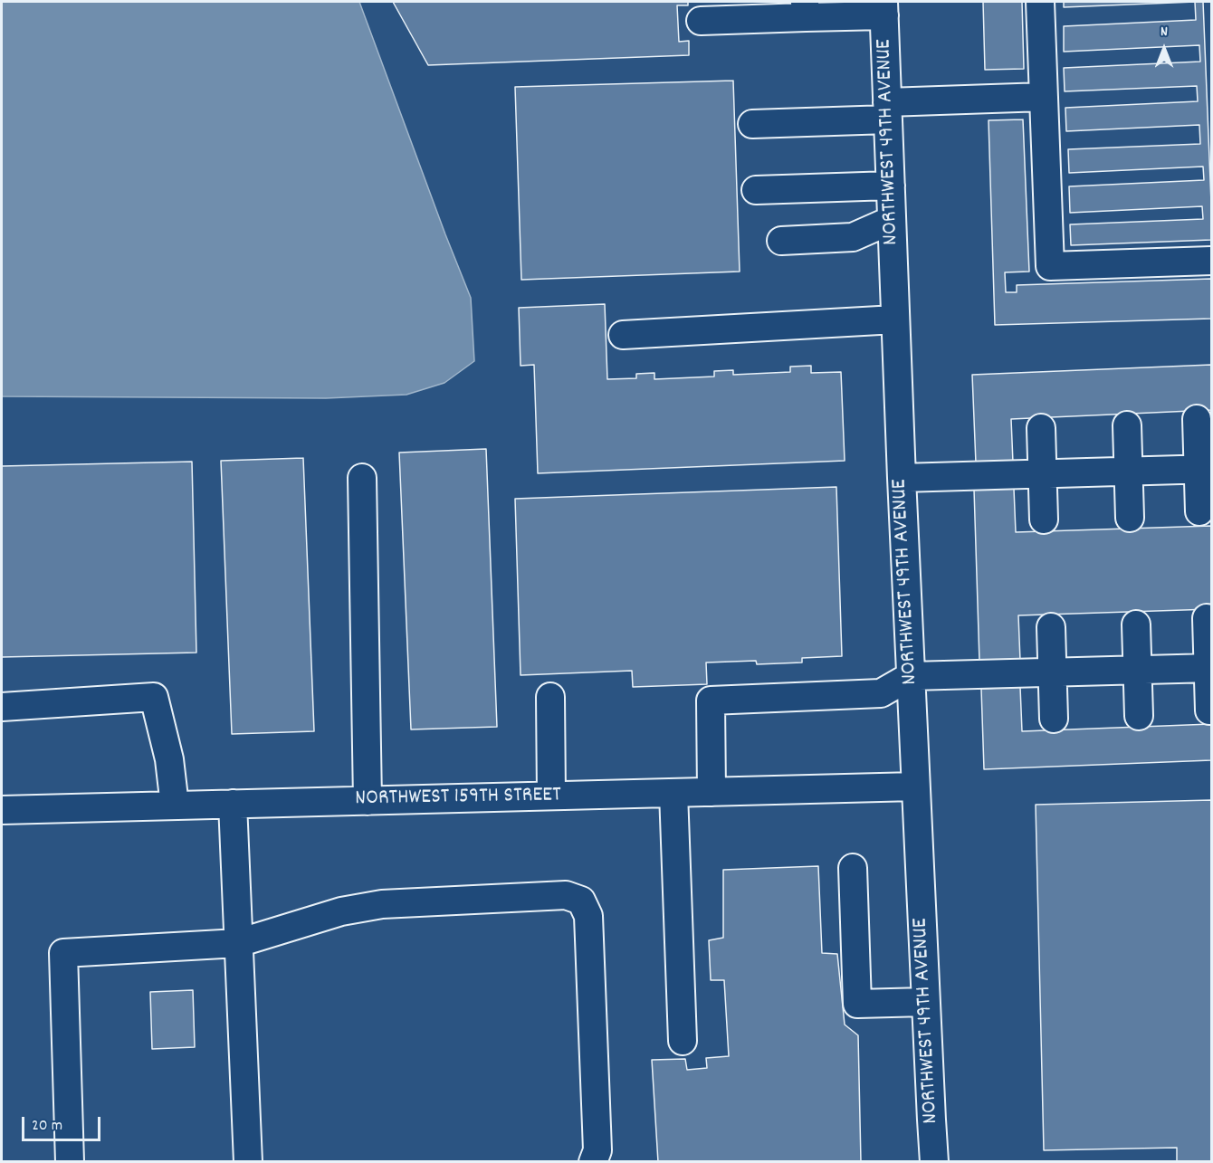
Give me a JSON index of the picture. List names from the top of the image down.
{
  "streets": {
    "street": ["NORTHWEST 49TH AVENUE", "NORTHWEST 159TH STREET"]
  },
  "crossings": [
    ["NORTHWEST 49TH AVENUE", "NORTHWEST 159TH STREET"]
  ],
  "scale_bar": "20 m",
  "north": "top"
}
